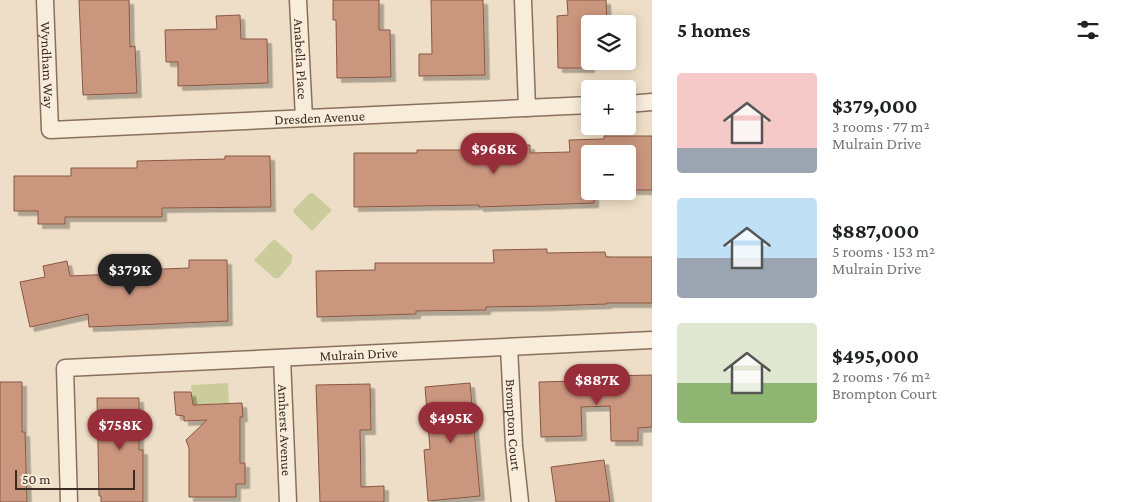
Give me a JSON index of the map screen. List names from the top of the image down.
{
  "streets": {
    "street": [
      "Anabella Place",
      "Wyndham Way",
      "Dresden Avenue",
      "Mulrain Drive",
      "Brompton Court",
      "Amherst Avenue"
    ]
  },
  "crossings": [
    ["Anabella Place", "Dresden Avenue"],
    ["Wyndham Way", "Dresden Avenue"],
    ["Mulrain Drive", "Brompton Court"],
    ["Mulrain Drive", "Amherst Avenue"]
  ],
  "scale_bar": "50 m",
  "page": {
    "heading": "5 homes",
    "map_buttons": ["+", "−"],
    "list": [
      {
        "name": "$379,000",
        "note": "3 rooms · 77 m² · Mulrain Drive"
      },
      {
        "name": "$887,000",
        "note": "5 rooms · 153 m² · Mulrain Drive"
      },
      {
        "name": "$495,000",
        "note": "2 rooms · 76 m² · Brompton Court"
      }
    ],
    "price": [
      "$968K",
      "$379K",
      "$887K",
      "$495K",
      "$758K"
    ],
    "scale": "50 m"
  }
}
